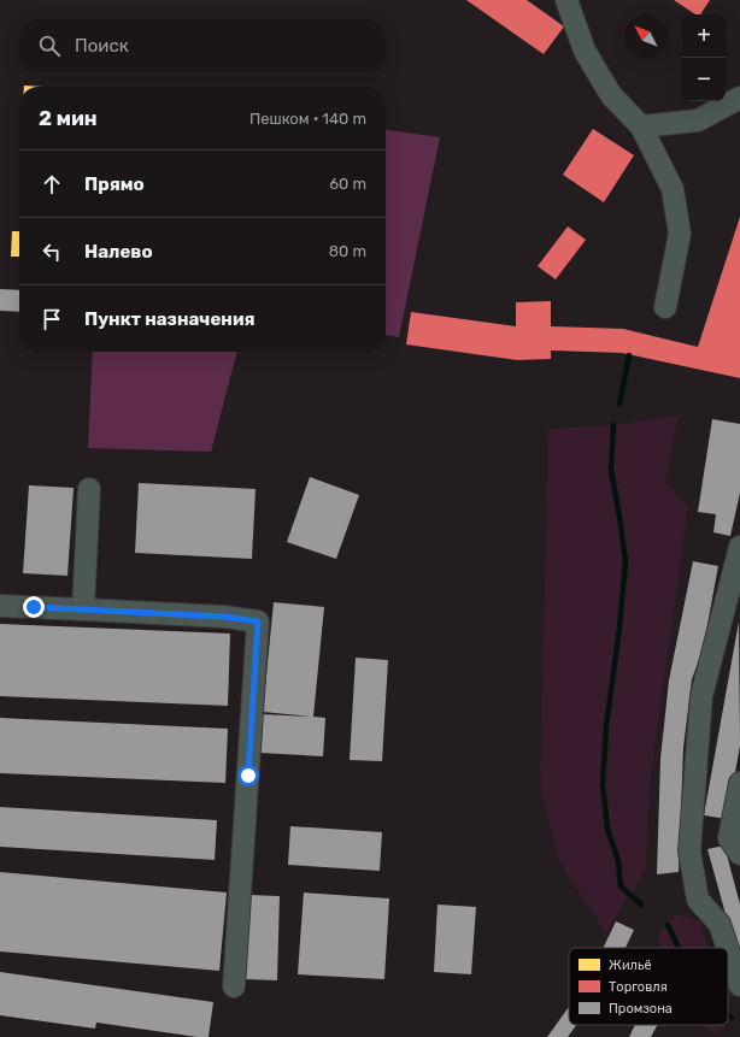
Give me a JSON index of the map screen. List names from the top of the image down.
{
  "legend": ["Жильё", "Торговля", "Промзона"],
  "north": "top left",
  "page": {
    "map_buttons": ["+", "−"],
    "search": "Поиск",
    "heading": ["2 мин", "Пешком · 140 m"],
    "list": [
      ["Прямо", "60 m"],
      ["Налево", "80 m"],
      "Пункт назначения"
    ]
  }
}
